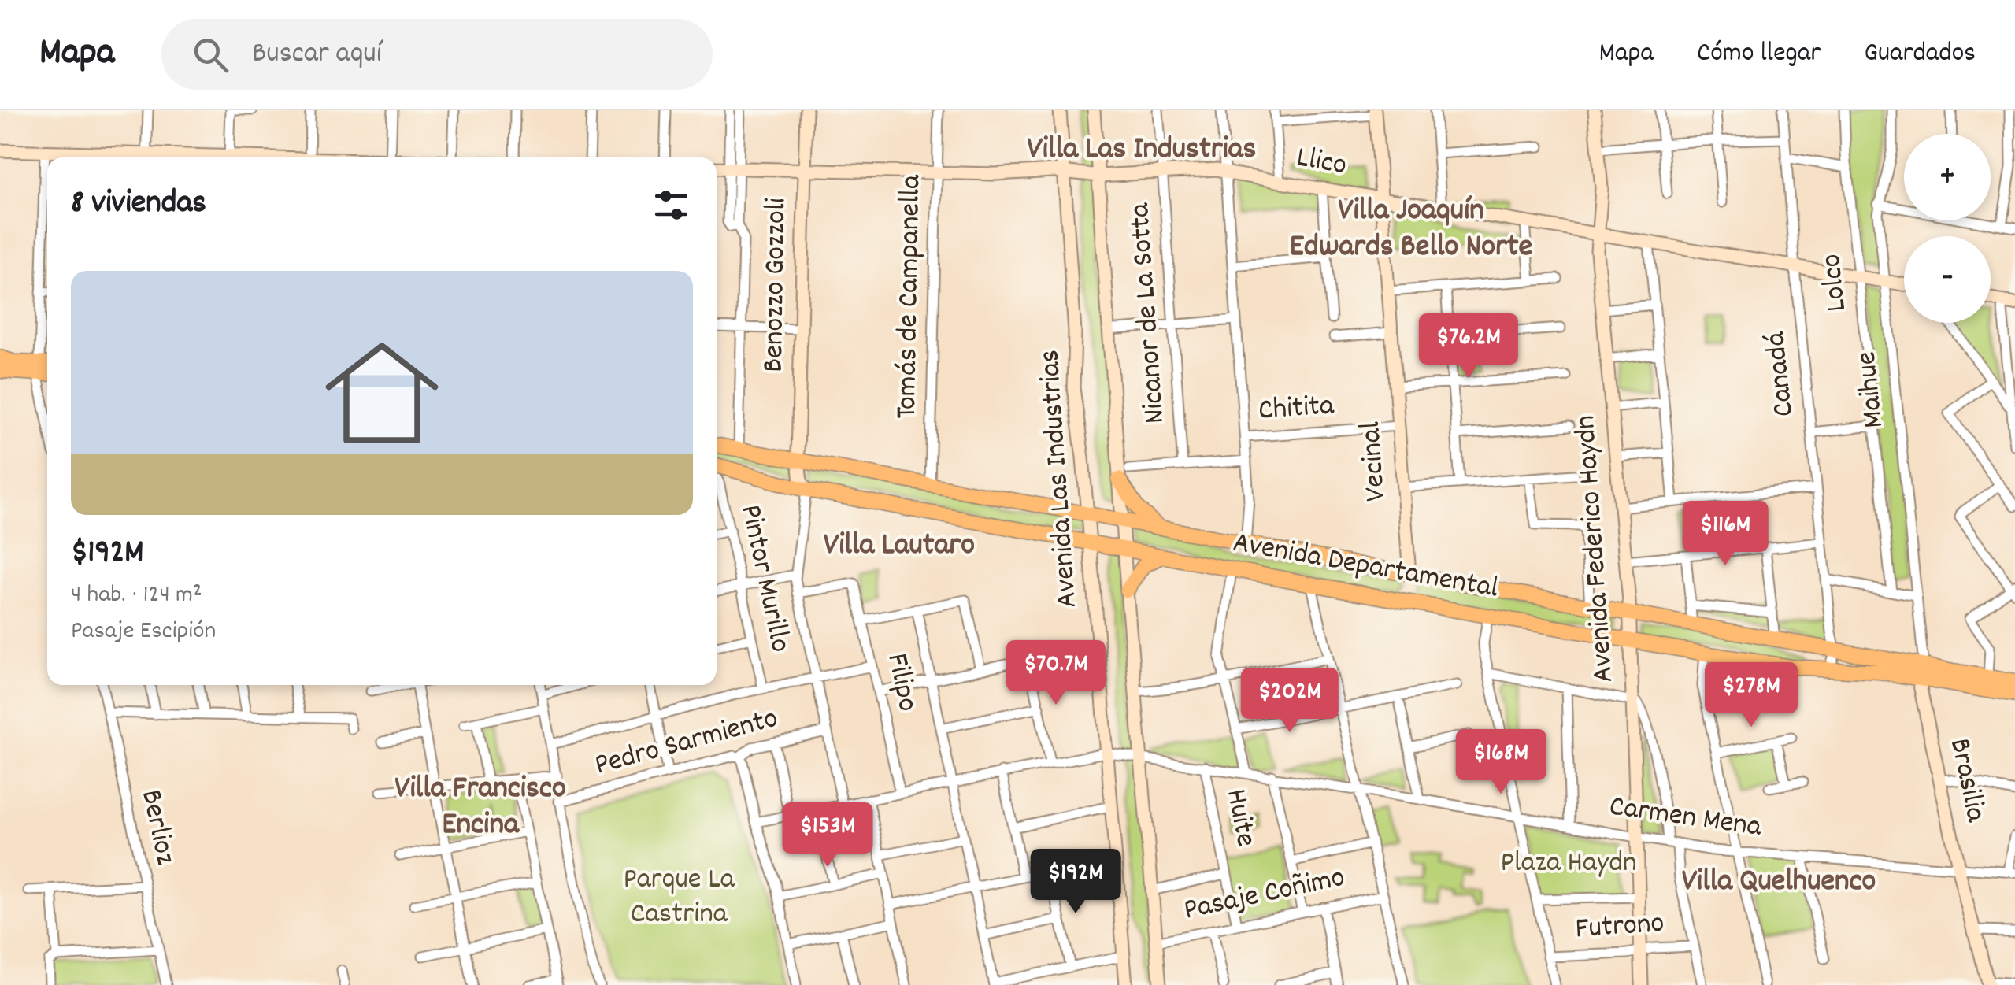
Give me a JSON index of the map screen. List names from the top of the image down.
{
  "streets": {
    "main road": ["Avenida Departamental"],
    "street": [
      "Llico",
      "Lolco",
      "Benozzo Gozzoli",
      "Tomás de Campanella",
      "Nicanor de La Sotta",
      "Canadá",
      "Maihue",
      "Chitita",
      "Vecinal",
      "Avenida Las Industrias",
      "Avenida Federico Haydn",
      "Pintor Murillo",
      "Filipo",
      "Pedro Sarmiento",
      "Brasilia",
      "Huite",
      "Carmen Mena",
      "Berlioz",
      "Pasaje Coñimo",
      "Futrono"
    ]
  },
  "crossings": [
    ["Llico", "Lolco"],
    ["Llico", "Benozzo Gozzoli"],
    ["Llico", "Tomás de Campanella"],
    ["Llico", "Nicanor de La Sotta"],
    ["Llico", "Canadá"],
    ["Llico", "Maihue"],
    ["Llico", "Vecinal"],
    ["Llico", "Avenida Las Industrias"],
    ["Llico", "Avenida Federico Haydn"],
    ["Benozzo Gozzoli", "Avenida Departamental"],
    ["Benozzo Gozzoli", "Filipo"],
    ["Benozzo Gozzoli", "Pedro Sarmiento"],
    ["Benozzo Gozzoli", "Carmen Mena"],
    ["Tomás de Campanella", "Avenida Departamental"],
    ["Canadá", "Avenida Departamental"],
    ["Maihue", "Avenida Departamental"],
    ["Maihue", "Brasilia"],
    ["Chitita", "Vecinal"],
    ["Vecinal", "Avenida Departamental"],
    ["Avenida Las Industrias", "Avenida Departamental"],
    ["Avenida Las Industrias", "Carmen Mena"],
    ["Avenida Las Industrias", "Pasaje Coñimo"],
    ["Avenida Federico Haydn", "Avenida Departamental"],
    ["Avenida Federico Haydn", "Carmen Mena"],
    ["Avenida Federico Haydn", "Futrono"],
    ["Avenida Departamental", "Brasilia"],
    ["Filipo", "Carmen Mena"],
    ["Brasilia", "Carmen Mena"],
    ["Huite", "Carmen Mena"],
    ["Huite", "Pasaje Coñimo"]
  ],
  "districts": [
    "Villa Las Industrias",
    "Villa Joaquín Edwards Bello Norte",
    "Villa Lautaro",
    "Villa Francisco Encina",
    "Villa Quelhuenco"
  ],
  "parks": ["Plaza Haydn", "Parque La Castrina"],
  "page": {
    "header": "Mapa",
    "search": "Buscar aquí",
    "nav": ["Mapa", "Cómo llegar", "Guardados"],
    "map_buttons": ["+", "−"],
    "heading": "8 viviendas",
    "list": [
      {
        "name": "$192M",
        "note": "4 hab. · 124 m² · Pasaje Escipión"
      }
    ],
    "price": [
      "$76.2M",
      "$116M",
      "$70.7M",
      "$278M",
      "$202M",
      "$168M",
      "$153M",
      "$192M"
    ]
  }
}
